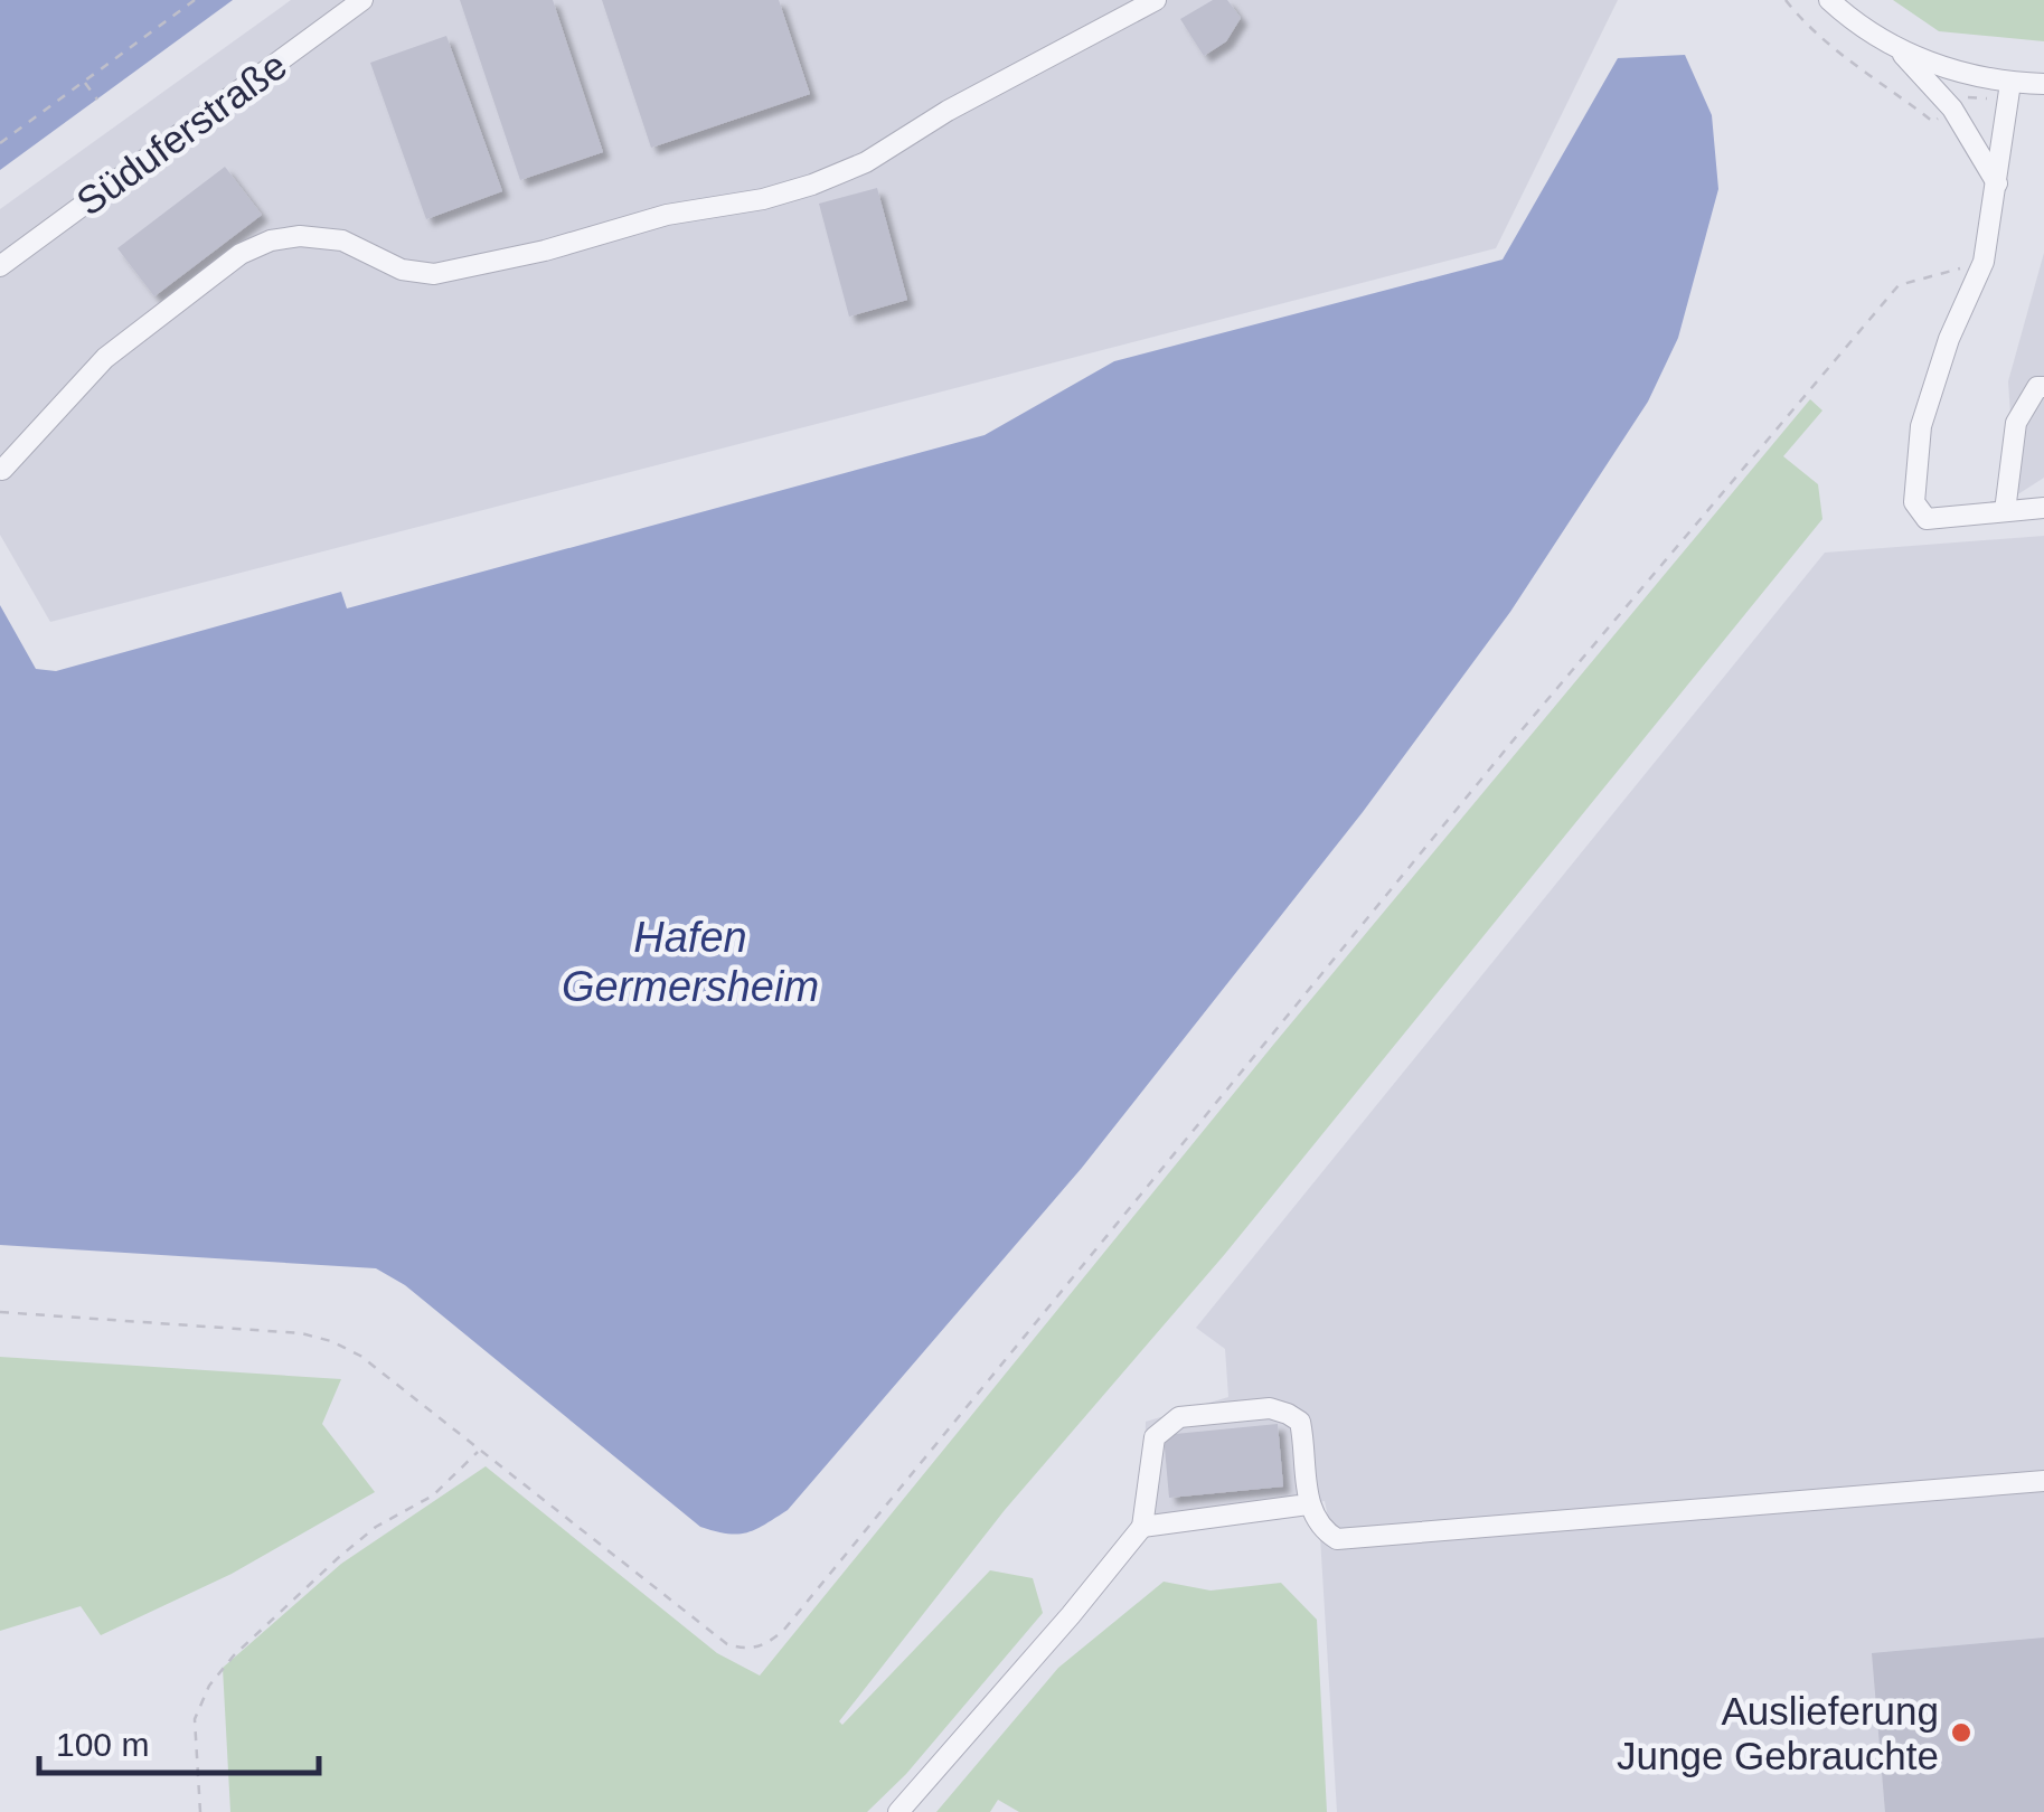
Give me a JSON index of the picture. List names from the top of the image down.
{
  "streets": {
    "street": ["Süduferstraße"]
  },
  "water": ["Hafen Germersheim"],
  "places": ["Auslieferung Junge Gebrauchte"],
  "scale_bar": "100 m"
}
